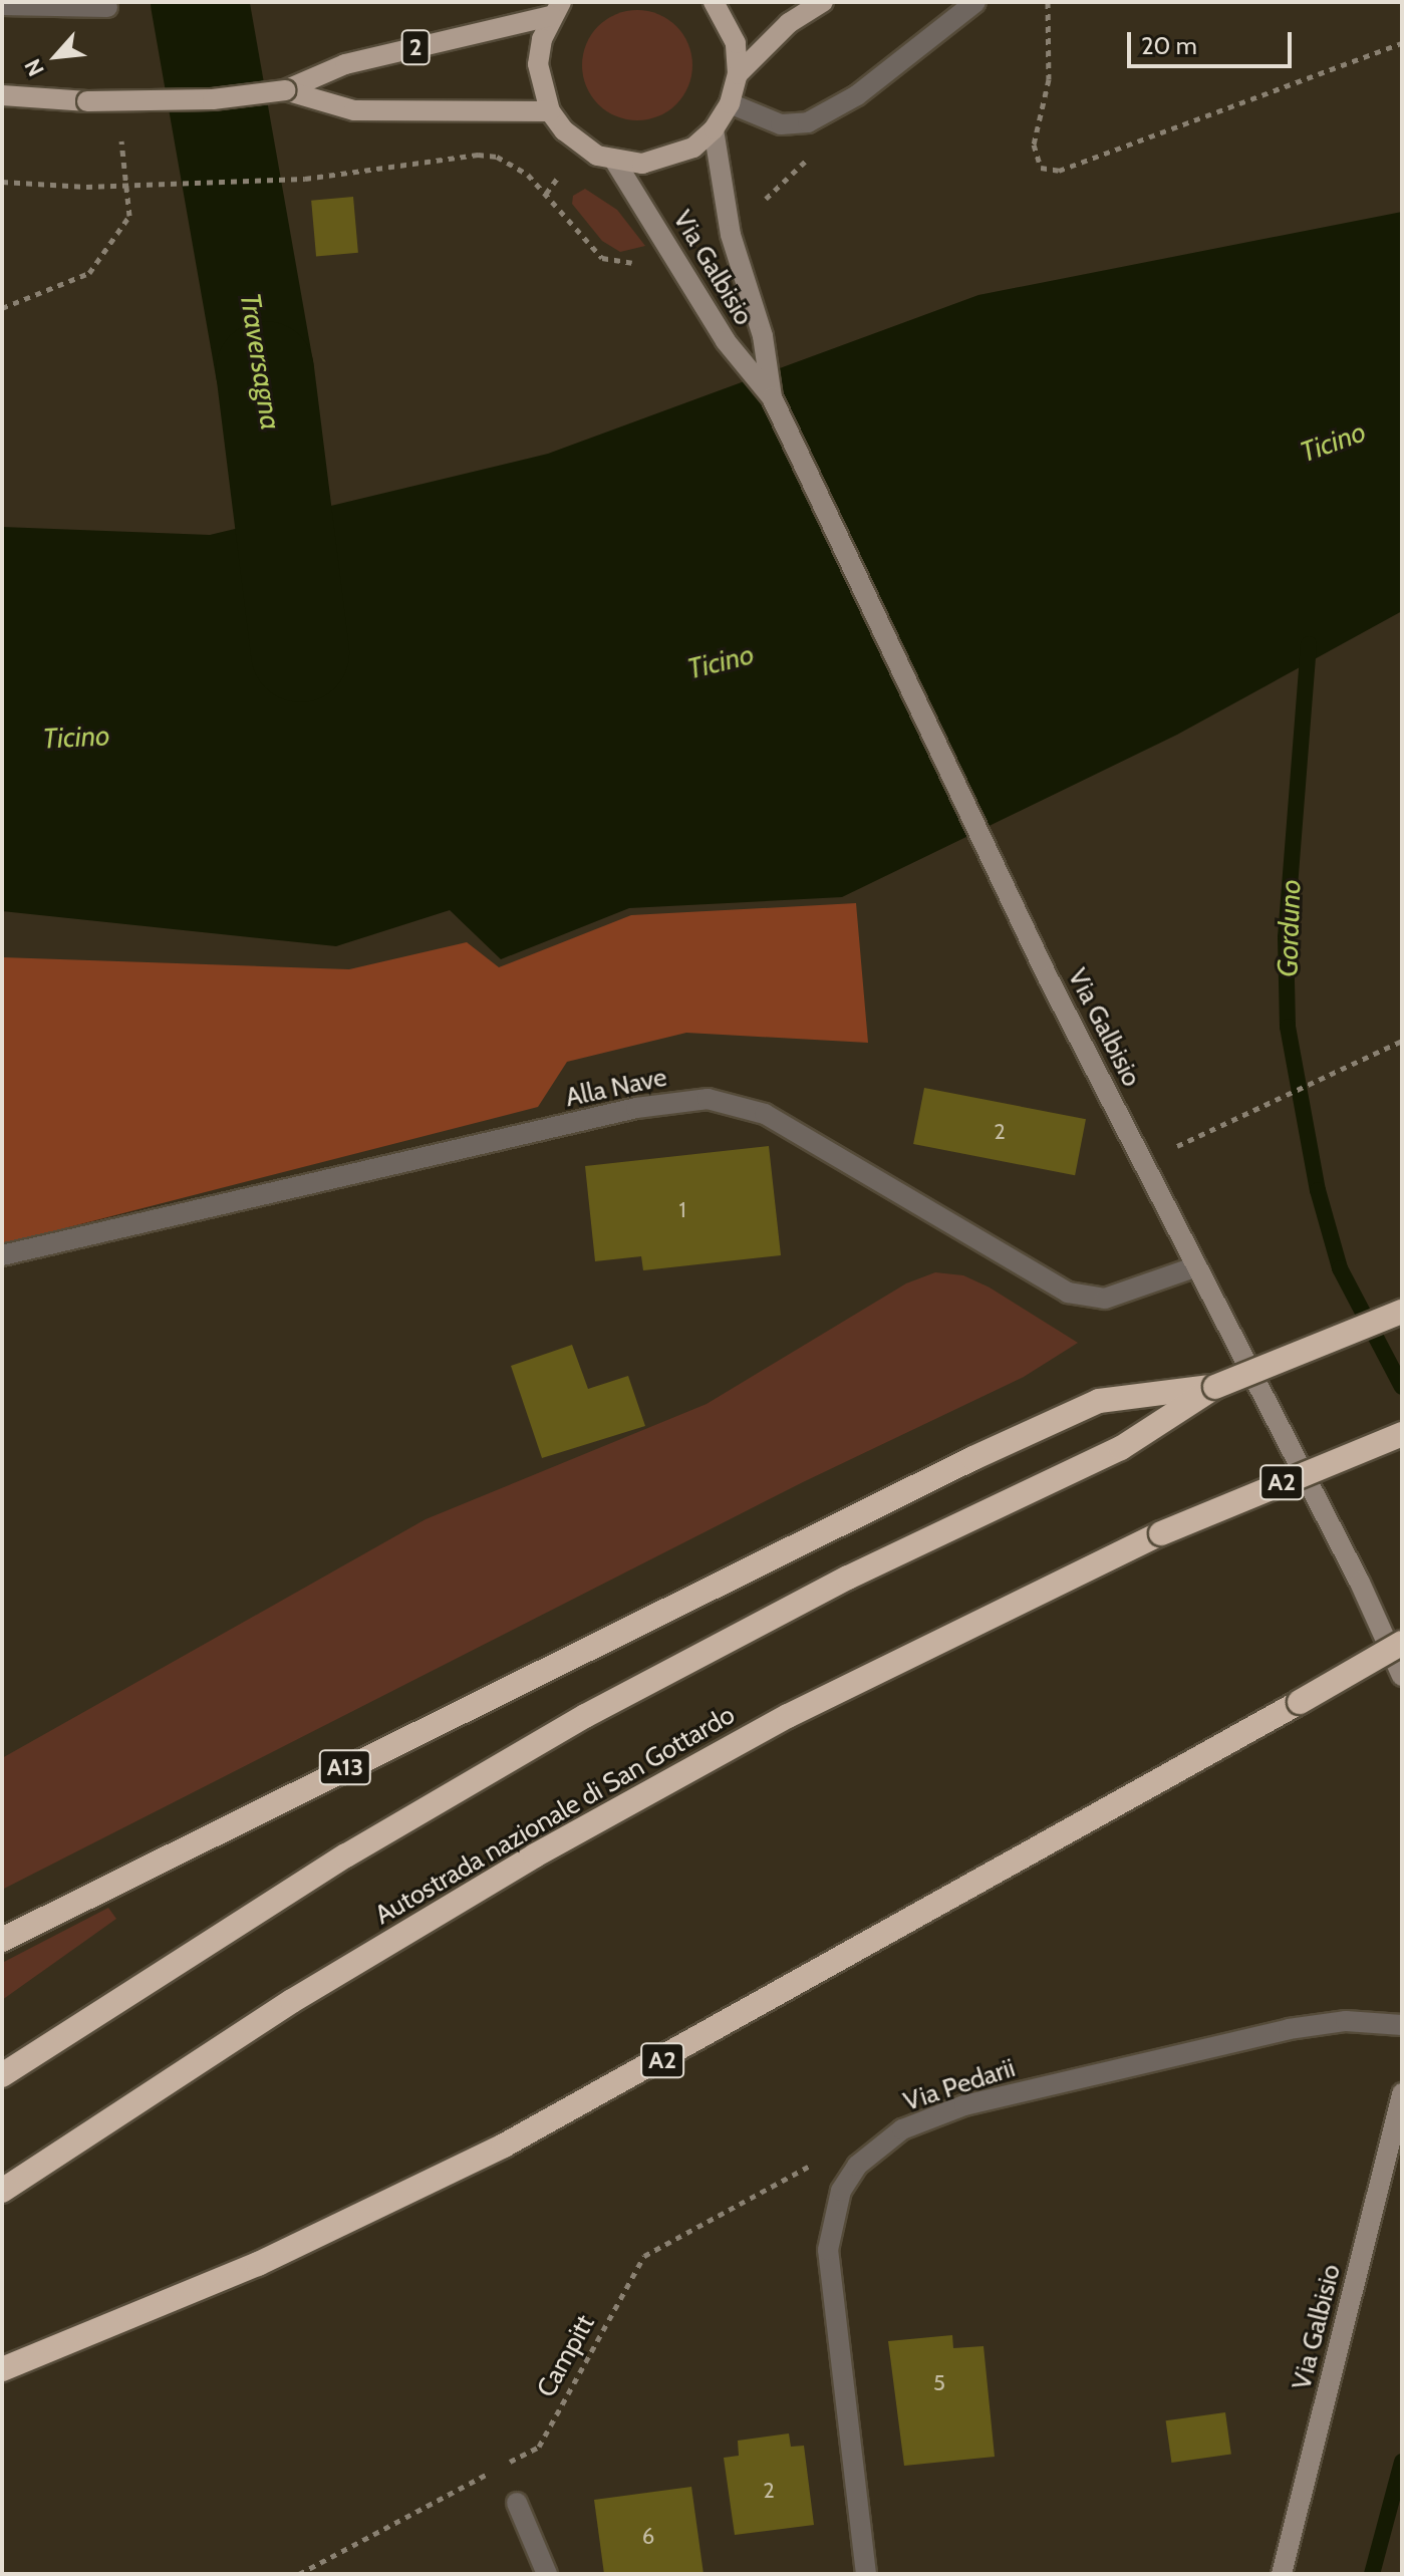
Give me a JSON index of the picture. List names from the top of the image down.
{
  "streets": {
    "highway": ["A2", "A13", "Autostrada nazionale di San Gottardo"],
    "main road": ["2", "Via Galbisio"],
    "street": ["Alla Nave", "Via Pedarii"],
    "path": ["Campitt"]
  },
  "crossings": [
    ["Via Galbisio", "Alla Nave"],
    ["Via Pedarii", "Campitt"]
  ],
  "water": ["Traversagna", "Ticino", "Gorduno"],
  "house_numbers": [
    "2",
    "1",
    "5",
    "2",
    "6"
  ],
  "scale_bar": "20 m",
  "north": "bottom left"
}
